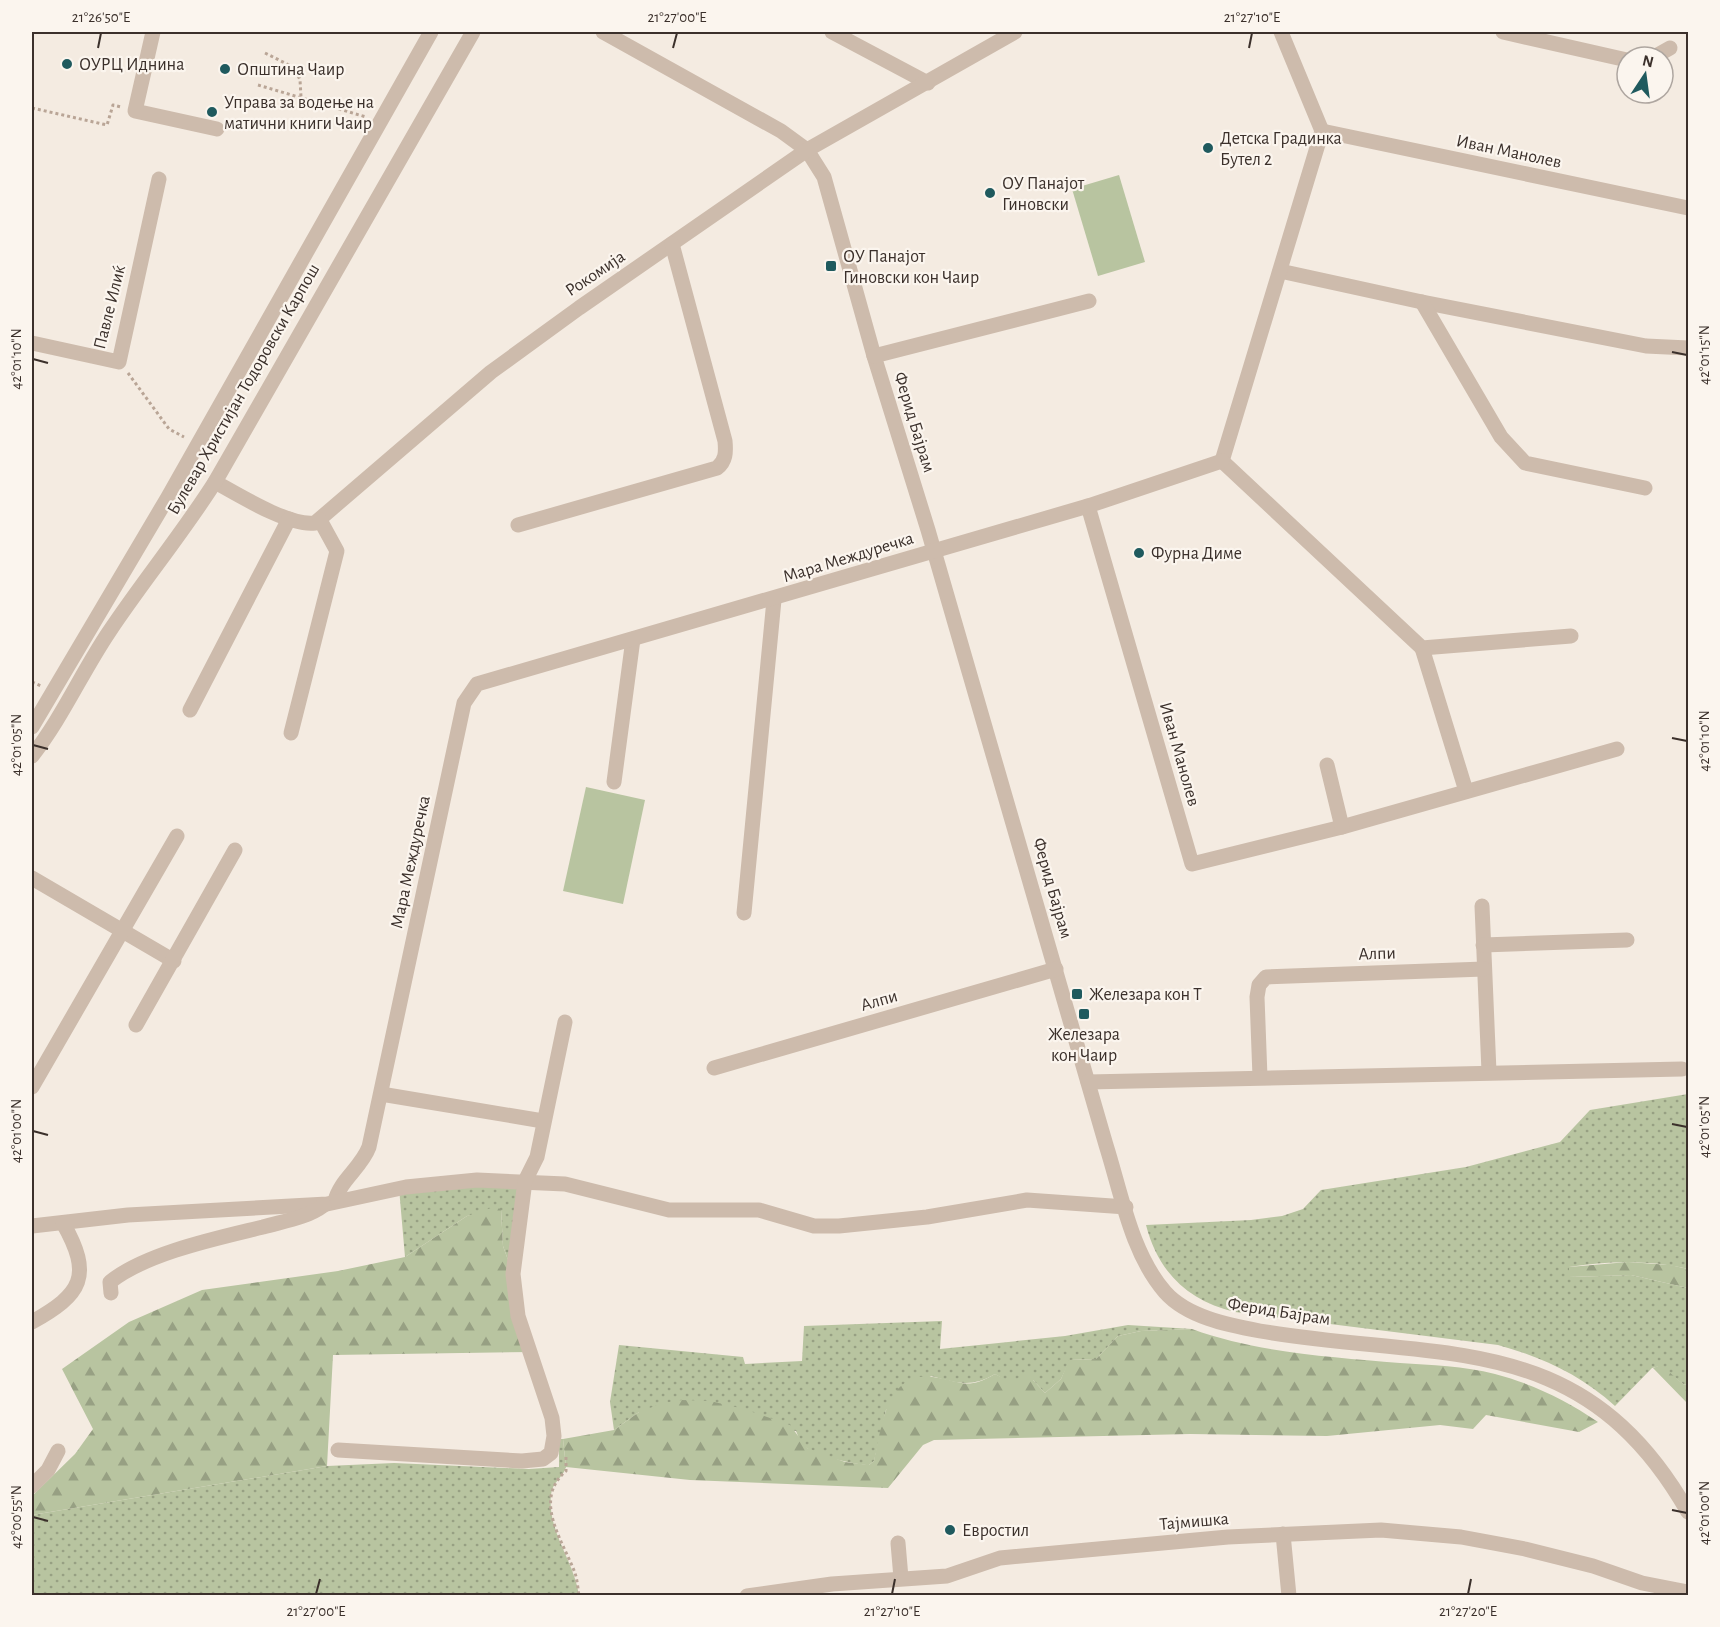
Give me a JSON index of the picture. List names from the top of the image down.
{
  "streets": {
    "street": [
      "Иван Манолев",
      "Рокомија",
      "Павле Илиќ",
      "Булевар Христијан Тодоровски Карпош",
      "Ферид Бајрам",
      "Мара Междуречка",
      "Алпи",
      "Тајмишка"
    ]
  },
  "crossings": [
    ["Рокомија", "Ферид Бајрам"],
    ["Ферид Бајрам", "Мара Междуречка"],
    ["Ферид Бајрам", "Алпи"]
  ],
  "places": {
    "other": [
      "ОУРЦ Иднина",
      "Општина Чаир",
      "Управа за водење на матични книги Чаир",
      "Детска Градинка Бутел 2",
      "ОУ Панајот Гиновски",
      "Фурна Диме",
      "Евростил"
    ],
    "transit": ["ОУ Панајот Гиновски кон Чаир", "Железара кон Т", "Железара кон Чаир"]
  },
  "north": "top",
  "coordinates": [
    "21°26'50\"E",
    "21°27'00\"E",
    "21°27'10\"E",
    "42°01'15\"N",
    "42°01'10\"N",
    "42°01'05\"N",
    "42°01'00\"N",
    "42°00'55\"N",
    "21°27'20\"E"
  ]
}
